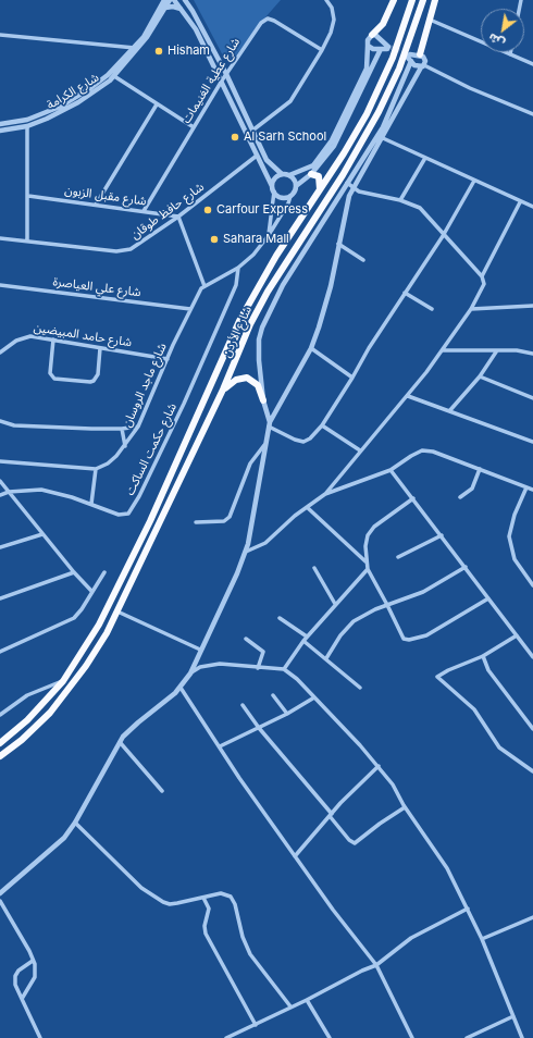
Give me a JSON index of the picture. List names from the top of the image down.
{
  "streets": {
    "highway": ["شارع الأردن"],
    "street": [
      "شارع عطية الغنيمات",
      "شارع الكرامة",
      "شارع مقبل الزبون",
      "شارع حافظ طوقان",
      "شارع علي العياصرة",
      "شارع حامد المبيضين",
      "شارع ماجد الروسان",
      "شارع حكمت الساكت"
    ]
  },
  "crossings": [
    ["شارع عطية الغنيمات", "شارع مقبل الزبون"],
    ["شارع مقبل الزبون", "شارع حافظ طوقان"],
    ["شارع علي العياصرة", "شارع ماجد الروسان"],
    ["شارع حامد المبيضين", "شارع ماجد الروسان"],
    ["شارع ماجد الروسان", "شارع حكمت الساكت"]
  ],
  "places": [
    "Hisham",
    "Al Sarh School",
    "Carfour Express",
    "Sahara Mall"
  ],
  "north": "bottom left"
}
